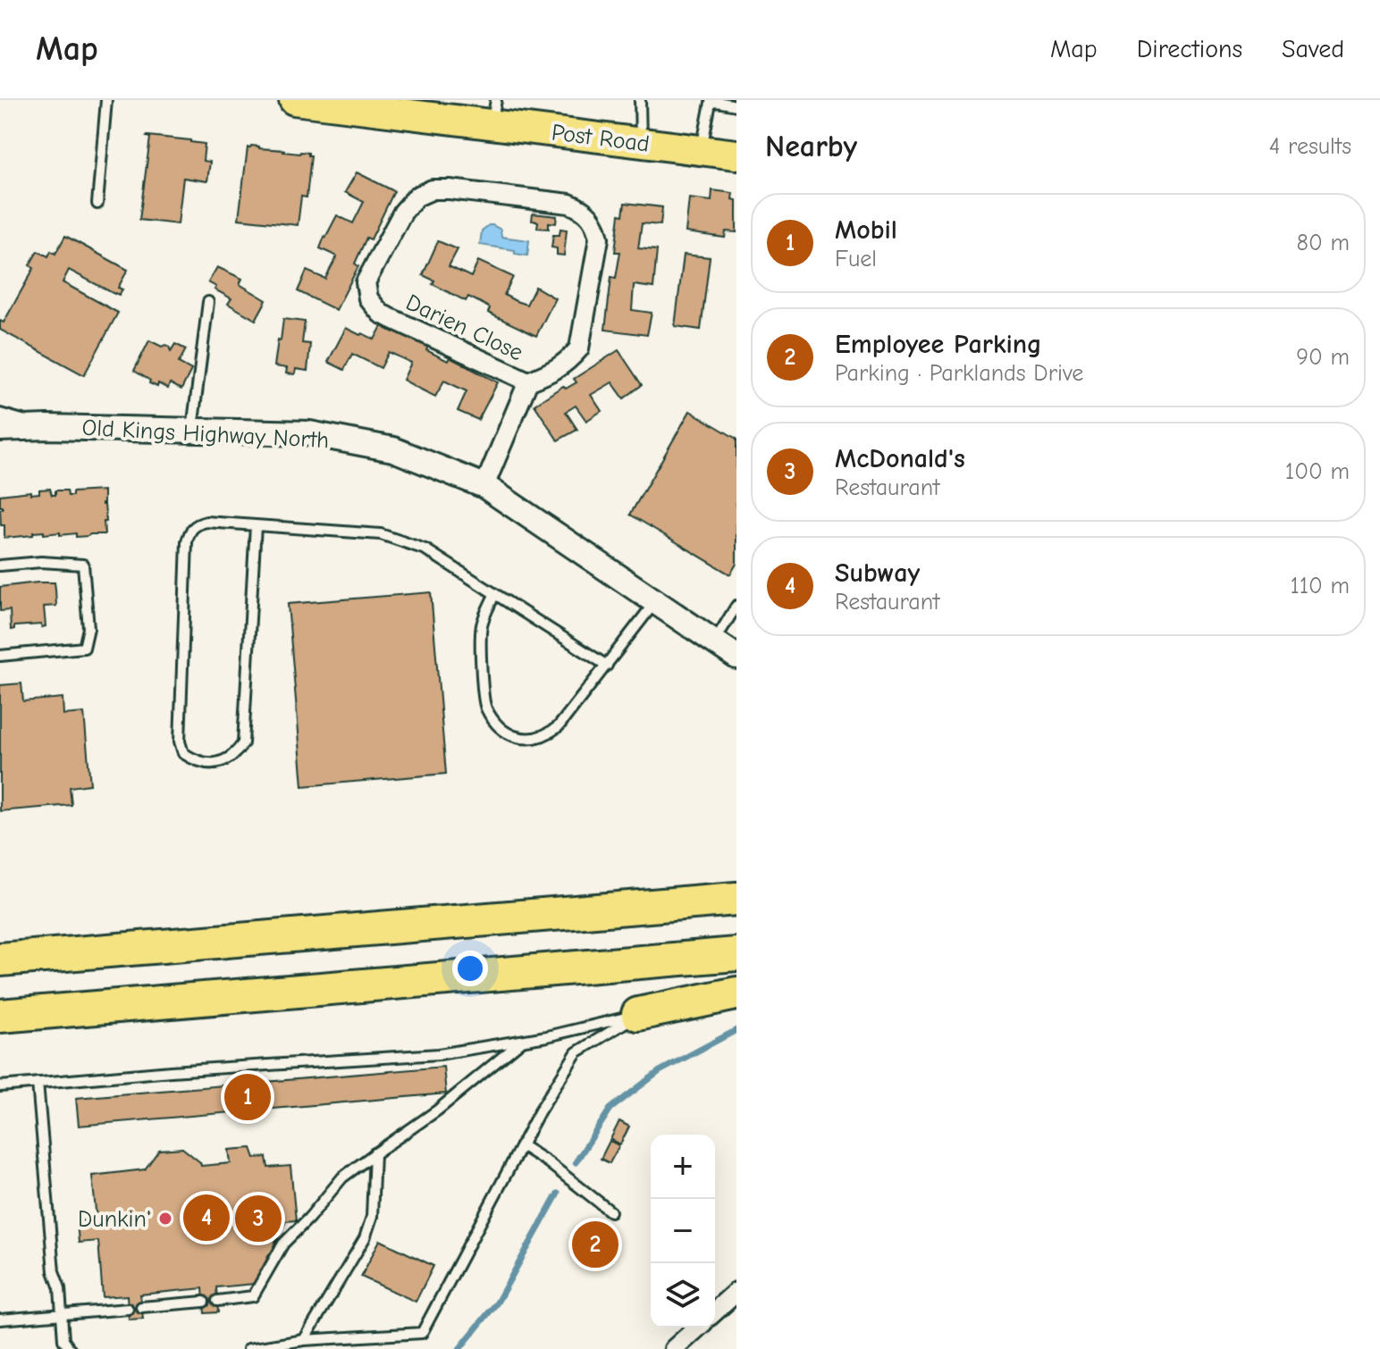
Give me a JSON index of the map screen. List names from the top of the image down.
{
  "streets": {
    "main road": ["Post Road"],
    "street": ["Darien Close", "Old Kings Highway North"]
  },
  "crossings": [
    ["Darien Close", "Old Kings Highway North"]
  ],
  "places": ["Dunkin'"],
  "page": {
    "header": "Map",
    "nav": ["Map", "Directions", "Saved"],
    "heading": ["Nearby", "4 results"],
    "list": [
      {
        "mark": "1",
        "name": "Mobil",
        "note": "Fuel",
        "value": "80 m"
      },
      {
        "mark": "2",
        "name": "Employee Parking",
        "note": "Parking · Parklands Drive",
        "value": "90 m"
      },
      {
        "mark": "3",
        "name": "McDonald's",
        "note": "Restaurant",
        "value": "100 m"
      },
      {
        "mark": "4",
        "name": "Subway",
        "note": "Restaurant",
        "value": "110 m"
      }
    ],
    "pins": [
      "1",
      "4",
      "3",
      "2"
    ],
    "map_buttons": ["+", "−"]
  }
}
